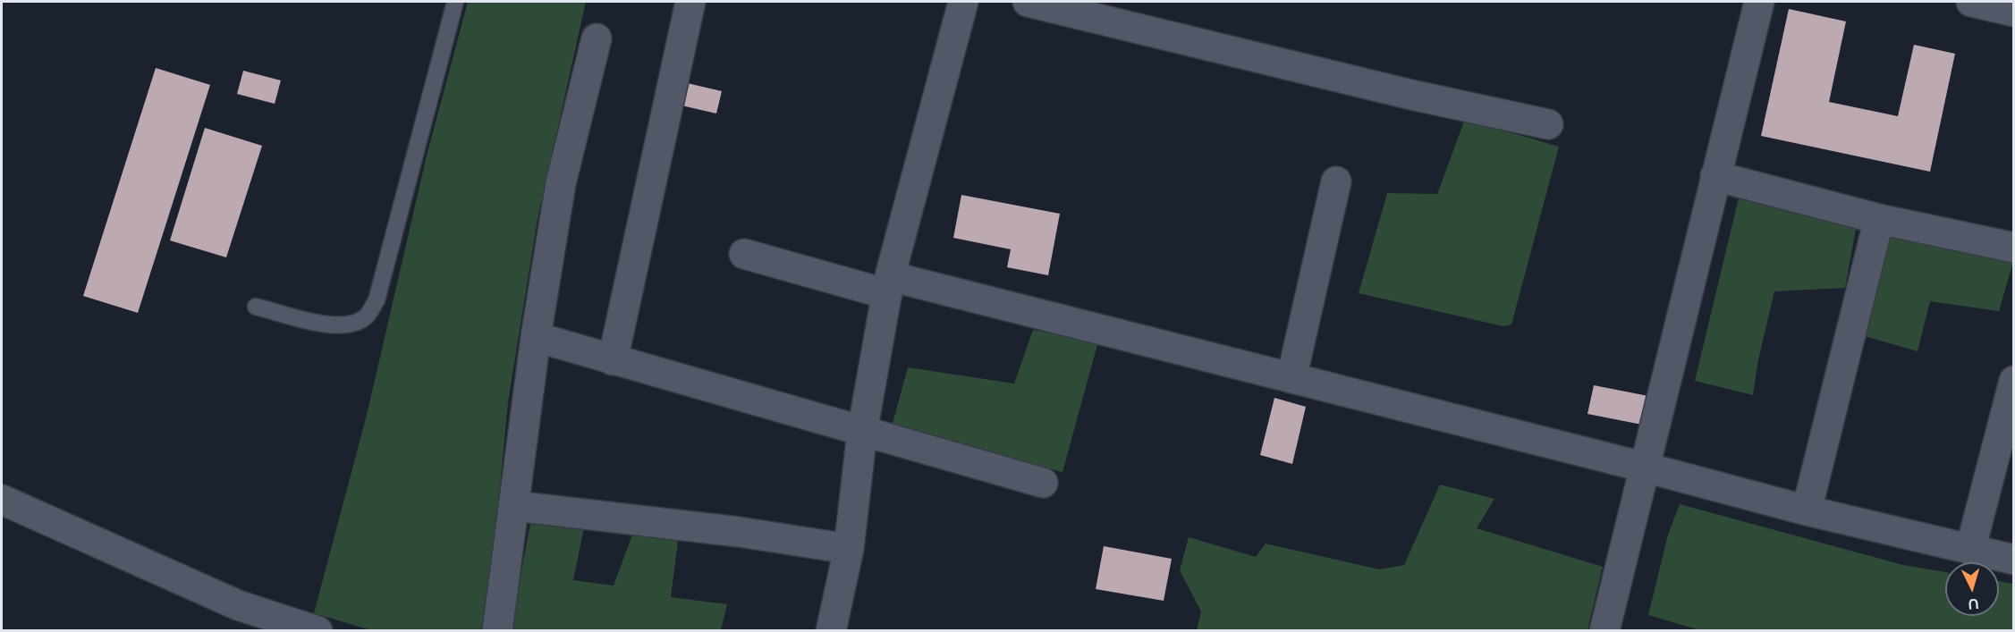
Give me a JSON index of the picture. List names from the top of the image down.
{
  "north": "bottom"
}
